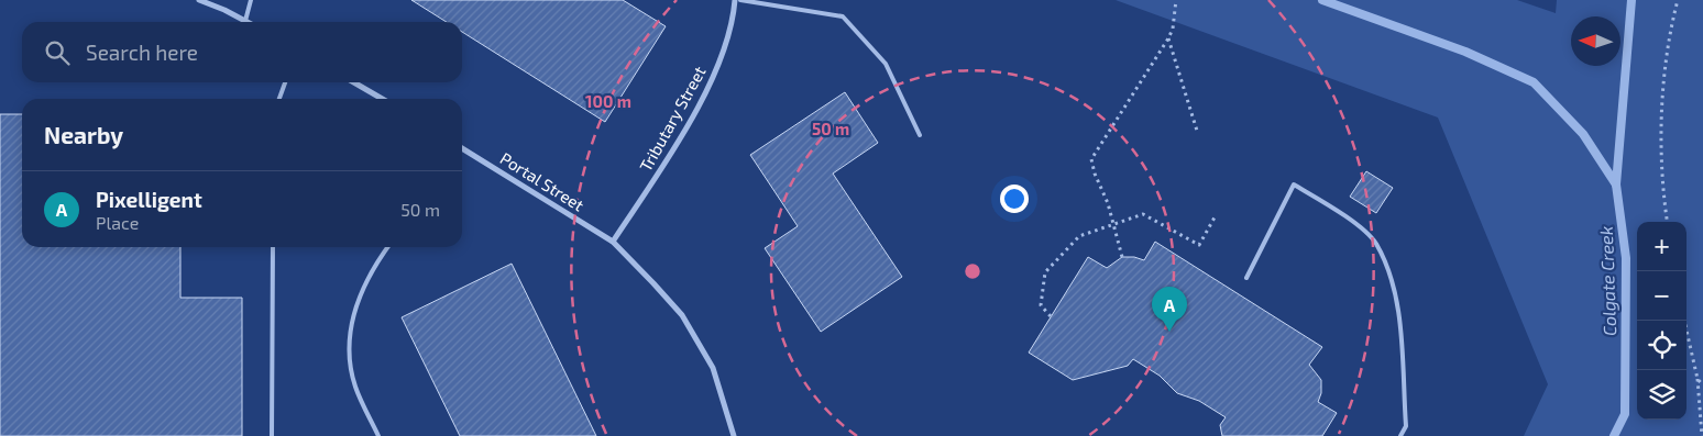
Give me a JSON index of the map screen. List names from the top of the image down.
{
  "streets": {
    "street": ["Tributary Street", "Portal Street"]
  },
  "crossings": [
    ["Tributary Street", "Portal Street"]
  ],
  "water": ["Colgate Creek"],
  "north": "left",
  "page": {
    "search": "Search here",
    "heading": "Nearby",
    "list": [
      {
        "mark": "A",
        "name": "Pixelligent",
        "note": "Place",
        "value": "50 m"
      }
    ],
    "map_buttons": ["+", "−"],
    "pins": "A"
  },
  "rings": ["100 m", "50 m"]
}
